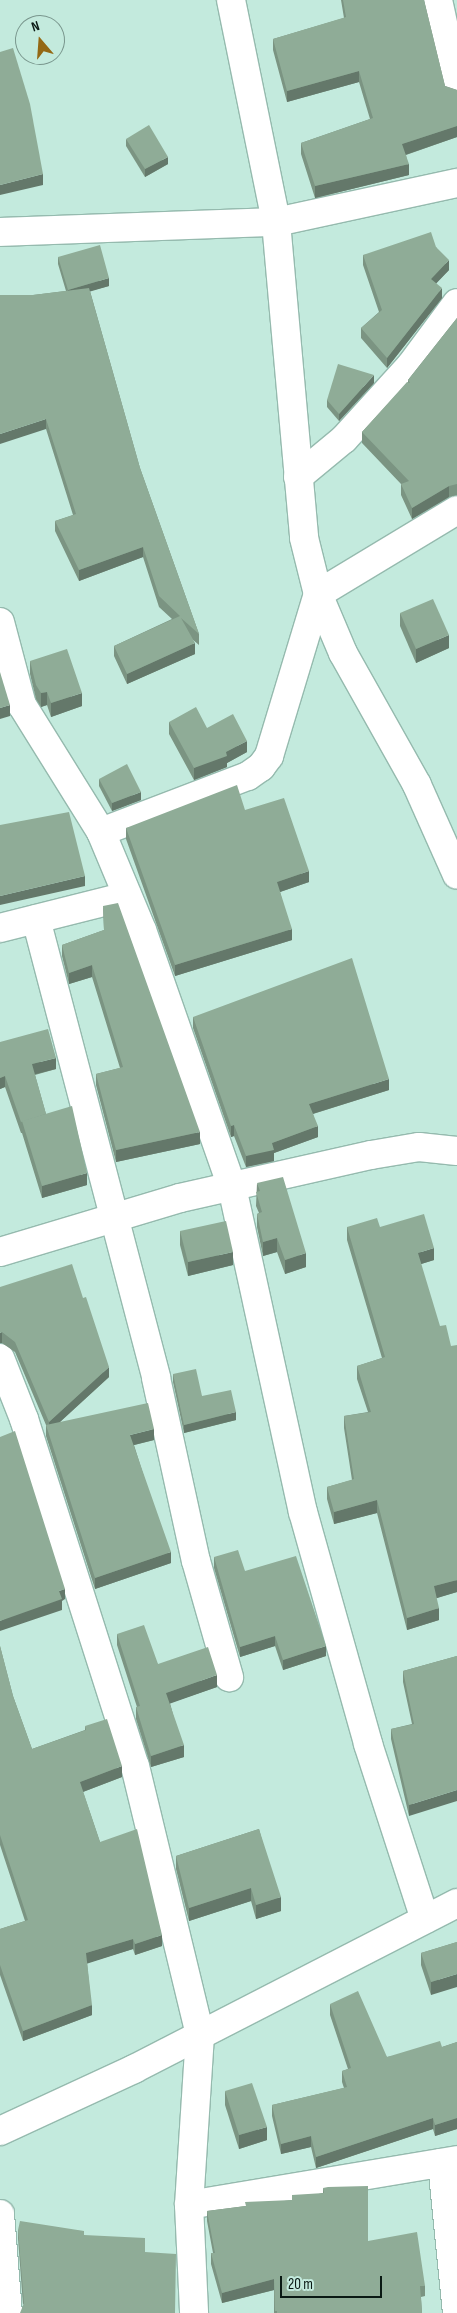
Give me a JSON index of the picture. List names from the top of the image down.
{
  "scale_bar": "20 m",
  "north": "top"
}
